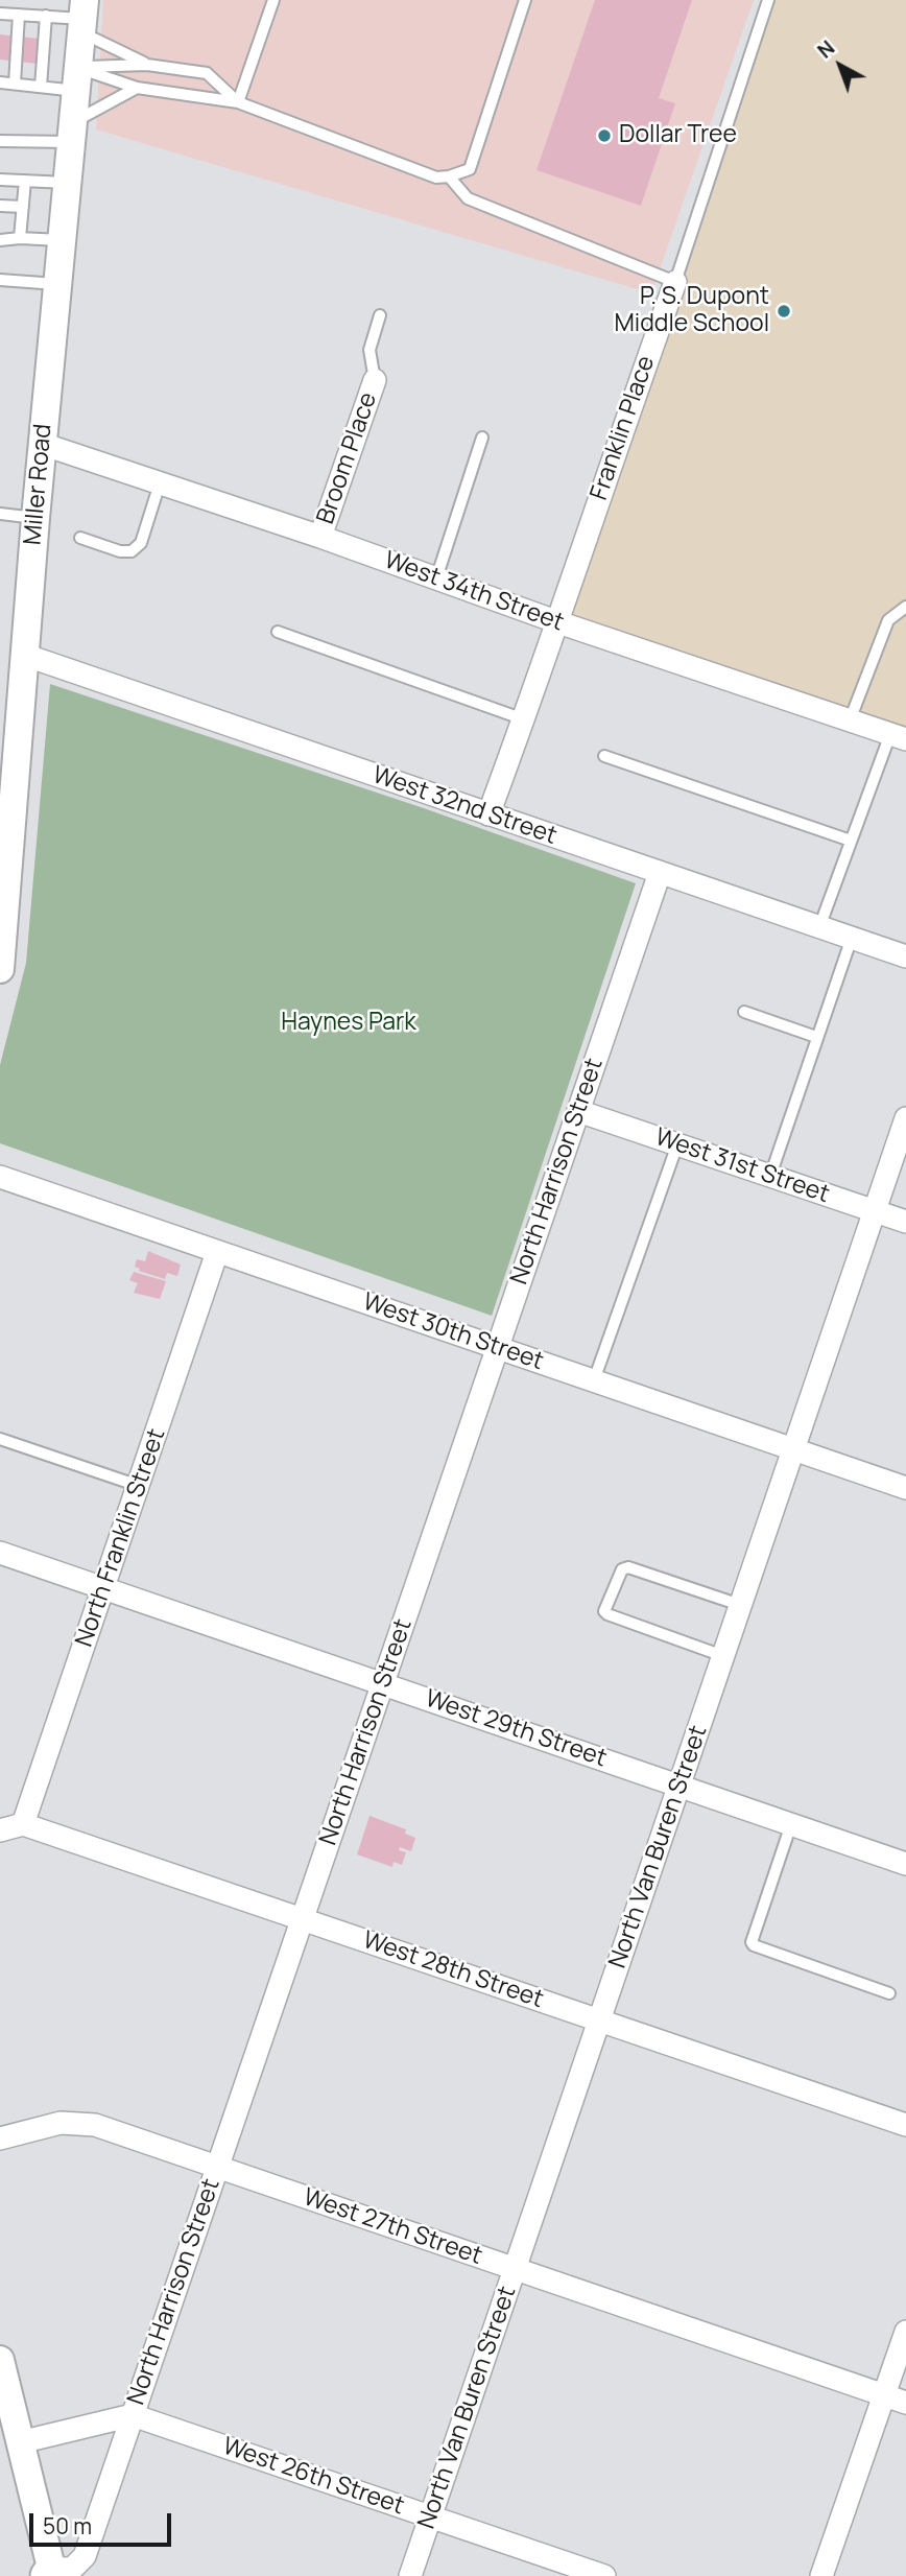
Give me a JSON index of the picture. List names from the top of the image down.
{
  "streets": {
    "street": [
      "Franklin Place",
      "Broom Place",
      "Miller Road",
      "West 34th Street",
      "West 32nd Street",
      "West 31st Street",
      "North Harrison Street",
      "West 30th Street",
      "North Franklin Street",
      "West 29th Street",
      "North Van Buren Street",
      "West 28th Street",
      "West 27th Street",
      "West 26th Street"
    ]
  },
  "crossings": [
    ["Franklin Place", "West 34th Street"],
    ["Franklin Place", "West 32nd Street"],
    ["Broom Place", "West 34th Street"],
    ["Miller Road", "West 34th Street"],
    ["Miller Road", "West 32nd Street"],
    ["West 32nd Street", "North Harrison Street"],
    ["West 31st Street", "North Harrison Street"],
    ["West 31st Street", "North Van Buren Street"],
    ["North Harrison Street", "West 30th Street"],
    ["North Harrison Street", "West 29th Street"],
    ["North Harrison Street", "West 28th Street"],
    ["North Harrison Street", "West 27th Street"],
    ["North Harrison Street", "West 26th Street"],
    ["West 30th Street", "North Franklin Street"],
    ["West 30th Street", "North Van Buren Street"],
    ["North Franklin Street", "West 29th Street"],
    ["North Franklin Street", "West 28th Street"],
    ["West 29th Street", "North Van Buren Street"],
    ["North Van Buren Street", "West 28th Street"],
    ["North Van Buren Street", "West 27th Street"],
    ["North Van Buren Street", "West 26th Street"]
  ],
  "parks": ["Haynes Park"],
  "places": ["Dollar Tree", "P. S. Dupont Middle School"],
  "scale_bar": "50 m",
  "north": "top left"
}
